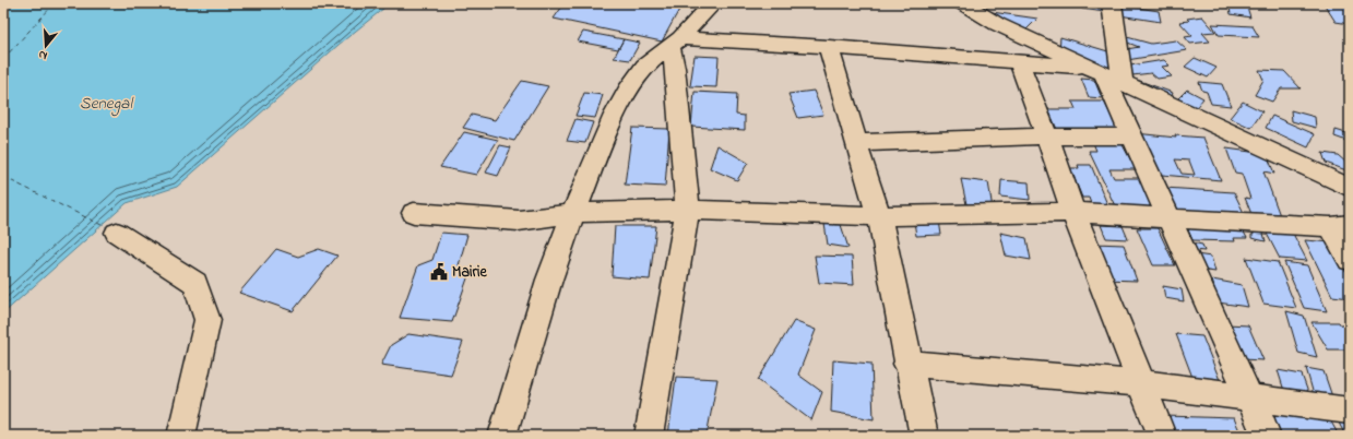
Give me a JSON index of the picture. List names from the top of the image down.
{
  "water": ["Senegal"],
  "places": {
    "public building": ["Mairie"]
  },
  "north": "bottom"
}
